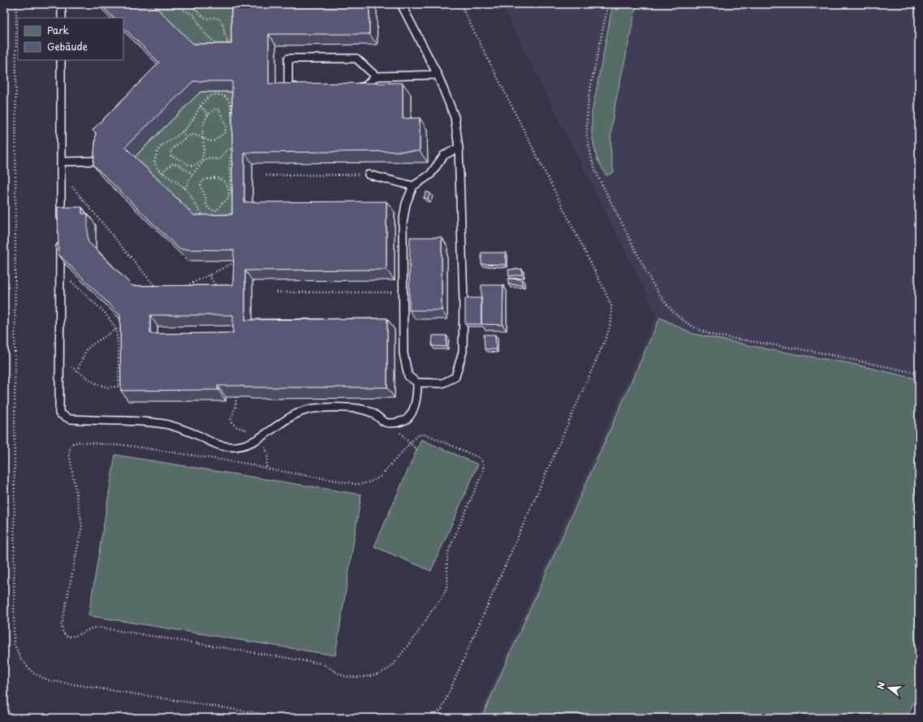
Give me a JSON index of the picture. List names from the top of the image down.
{
  "legend": ["Park", "Gebäude"],
  "north": "left"
}
